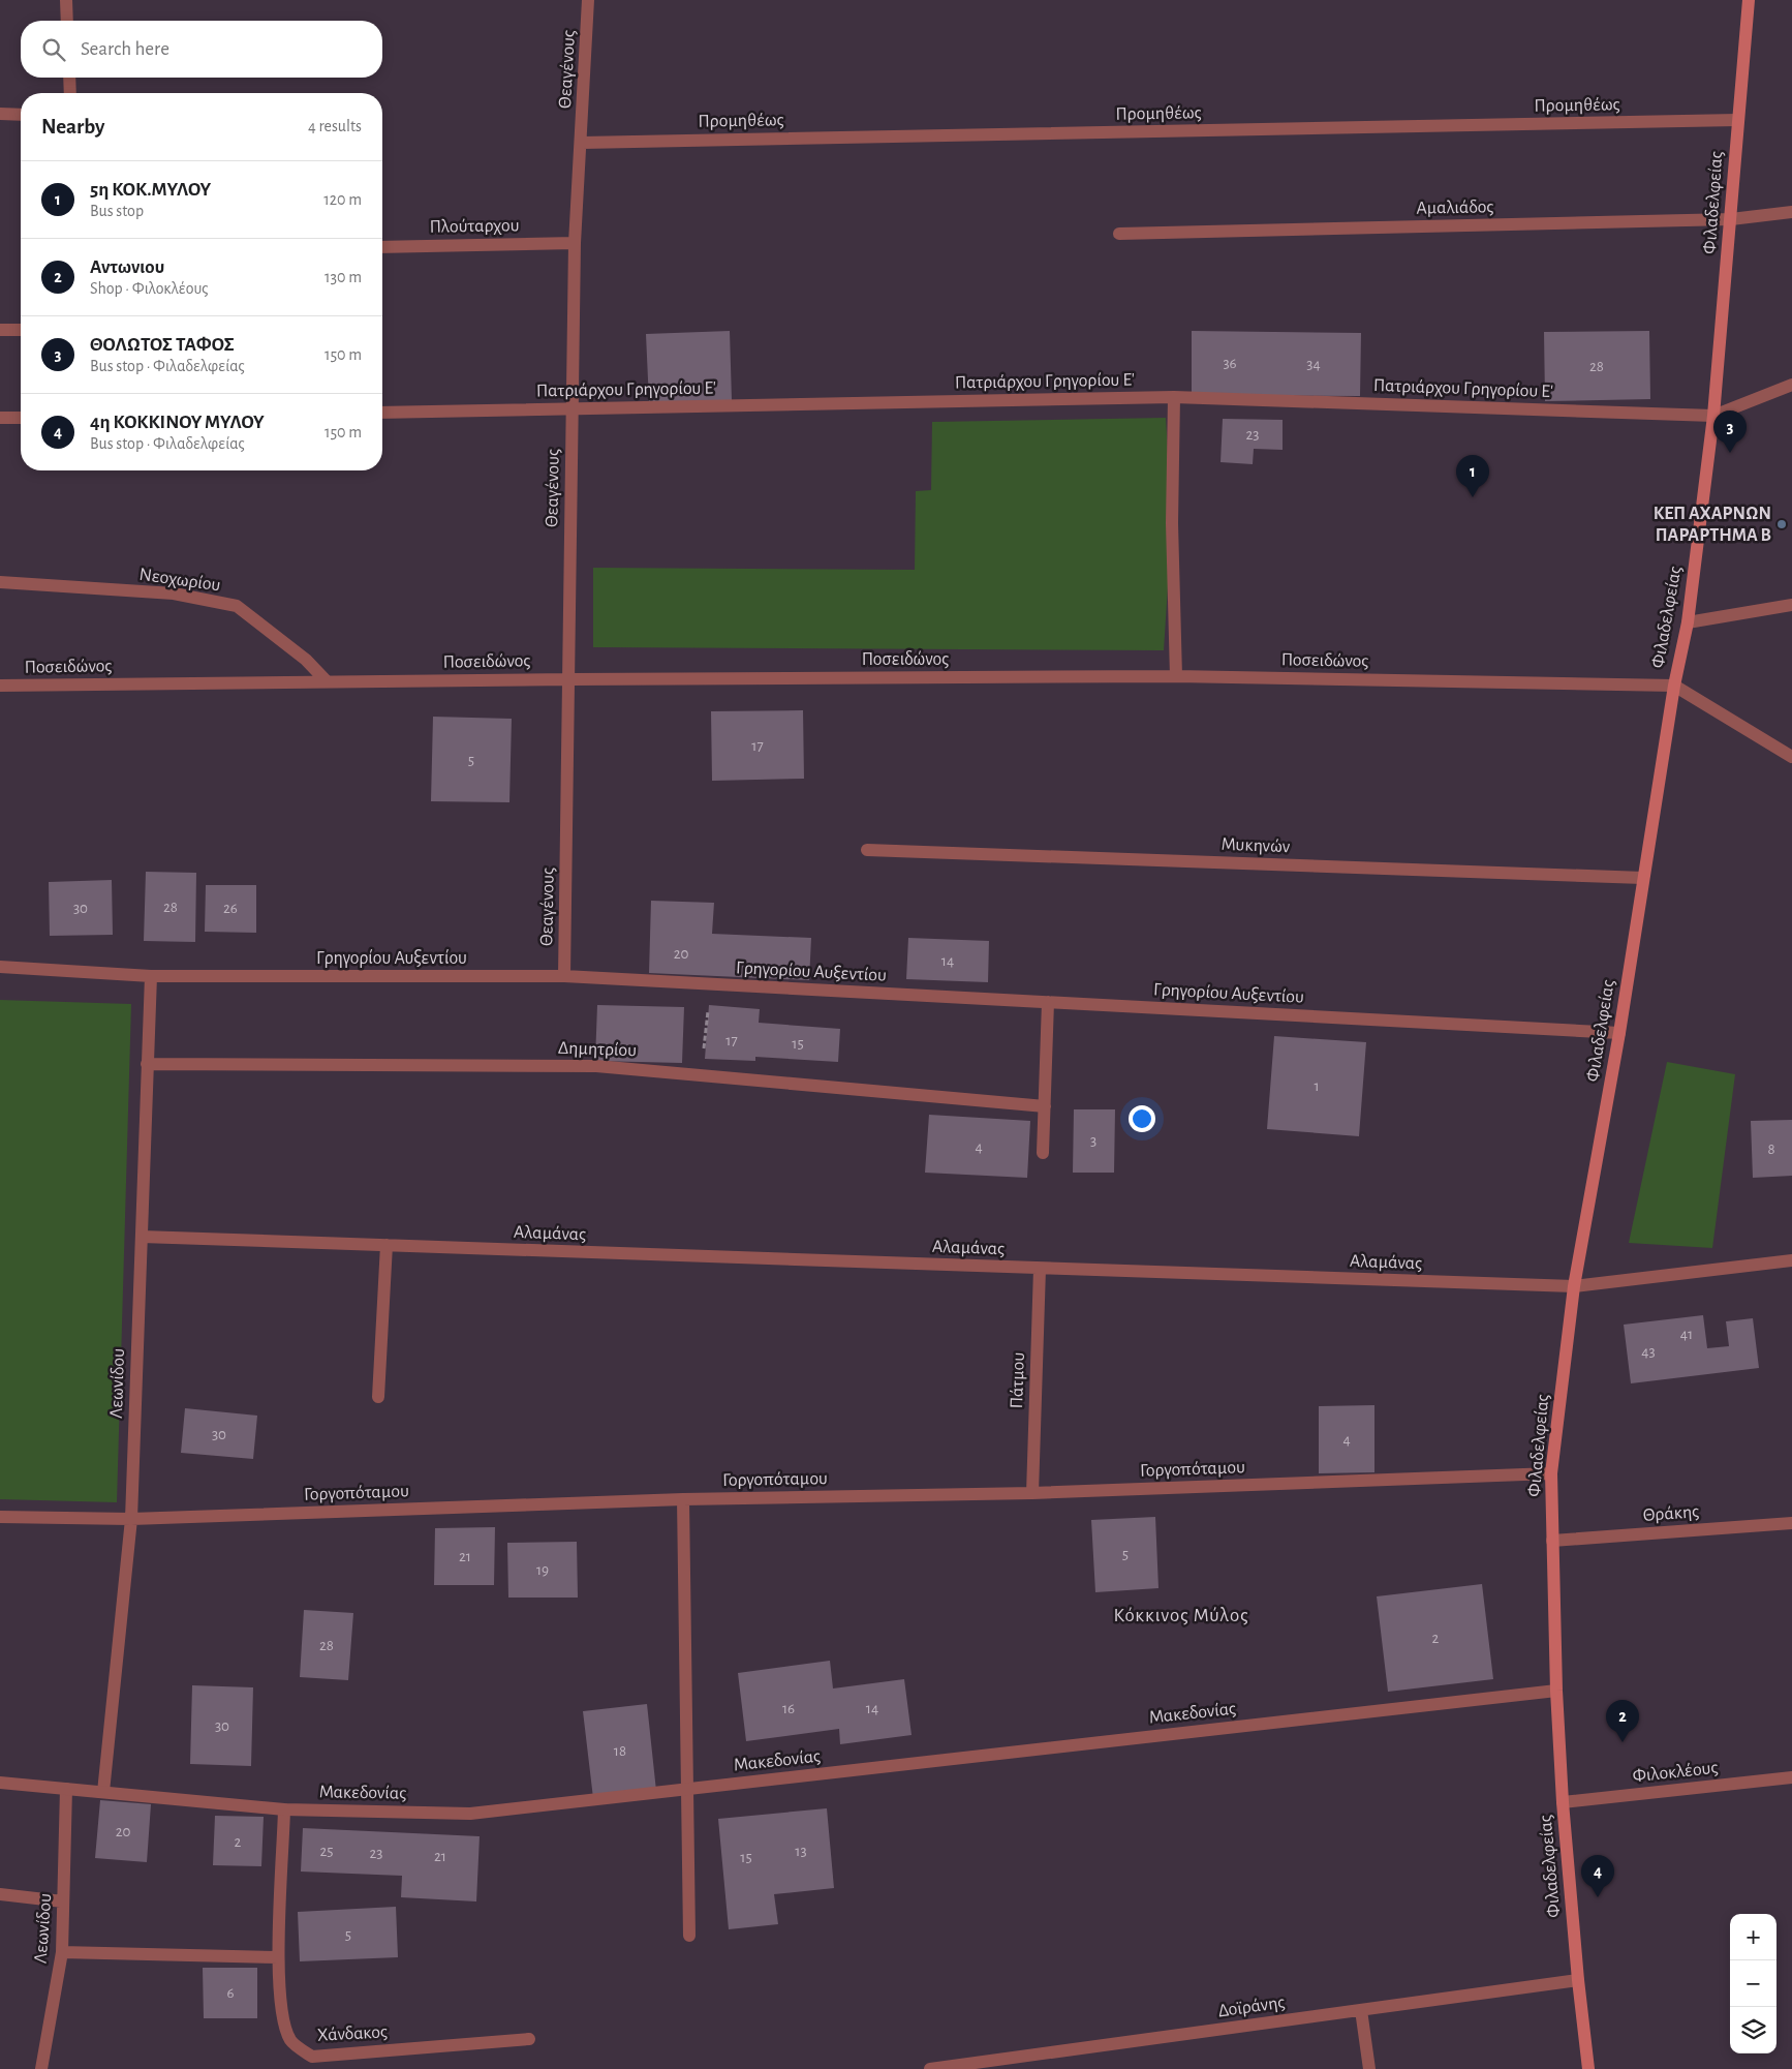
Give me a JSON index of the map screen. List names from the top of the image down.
{
  "streets": {
    "main road": ["Φιλαδελφείας"],
    "street": [
      "Θεαγένους",
      "Προμηθέως",
      "Αμαλιάδος",
      "Πλούταρχου",
      "Πατριάρχου Γρηγορίου E'",
      "Νεοχωρίου",
      "Ποσειδώνος",
      "Μυκηνών",
      "Γρηγορίου Αυξεντίου",
      "Δημητρίου",
      "Αλαμάνας",
      "Πάτμου",
      "Λεωνίδου",
      "Γοργοπόταμου",
      "Θράκης",
      "Μακεδονίας",
      "Φιλοκλέους",
      "Δοϊράνης",
      "Χάνδακος"
    ]
  },
  "crossings": [
    ["Θεαγένους", "Προμηθέως"],
    ["Θεαγένους", "Πλούταρχου"],
    ["Θεαγένους", "Πατριάρχου Γρηγορίου E'"],
    ["Θεαγένους", "Ποσειδώνος"],
    ["Θεαγένους", "Γρηγορίου Αυξεντίου"],
    ["Προμηθέως", "Φιλαδελφείας"],
    ["Φιλαδελφείας", "Αμαλιάδος"],
    ["Φιλαδελφείας", "Πατριάρχου Γρηγορίου E'"],
    ["Φιλαδελφείας", "Ποσειδώνος"],
    ["Φιλαδελφείας", "Μυκηνών"],
    ["Φιλαδελφείας", "Γρηγορίου Αυξεντίου"],
    ["Φιλαδελφείας", "Αλαμάνας"],
    ["Φιλαδελφείας", "Γοργοπόταμου"],
    ["Φιλαδελφείας", "Θράκης"],
    ["Φιλαδελφείας", "Μακεδονίας"],
    ["Φιλαδελφείας", "Φιλοκλέους"],
    ["Φιλαδελφείας", "Δοϊράνης"],
    ["Νεοχωρίου", "Ποσειδώνος"],
    ["Γρηγορίου Αυξεντίου", "Λεωνίδου"],
    ["Δημητρίου", "Λεωνίδου"],
    ["Αλαμάνας", "Πάτμου"],
    ["Αλαμάνας", "Λεωνίδου"],
    ["Πάτμου", "Γοργοπόταμου"],
    ["Λεωνίδου", "Γοργοπόταμου"],
    ["Λεωνίδου", "Μακεδονίας"],
    ["Μακεδονίας", "Χάνδακος"]
  ],
  "districts": ["Κόκκινος Μύλος"],
  "places": ["ΚΕΠ ΑΧΑΡΝΩΝ ΠΑΡΑΡΤΗΜΑ Β"],
  "house_numbers": [
    "36",
    "34",
    "28",
    "23",
    "17",
    "5",
    "28",
    "30",
    "26",
    "20",
    "14",
    "17",
    "15",
    "1",
    "3",
    "4",
    "8",
    "41",
    "43",
    "30",
    "4",
    "5",
    "21",
    "19",
    "2",
    "28",
    "16",
    "14",
    "30",
    "18",
    "20",
    "2",
    "25",
    "13",
    "23",
    "21",
    "15",
    "5",
    "6"
  ],
  "page": {
    "search": "Search here",
    "heading": ["Nearby", "4 results"],
    "list": [
      {
        "mark": "1",
        "name": "5η ΚΟΚ.ΜΥΛΟΥ",
        "note": "Bus stop",
        "value": "120 m"
      },
      {
        "mark": "2",
        "name": "Αντωνιου",
        "note": "Shop · Φιλοκλέους",
        "value": "130 m"
      },
      {
        "mark": "3",
        "name": "ΘΟΛΩΤΟΣ ΤΑΦΟΣ",
        "note": "Bus stop · Φιλαδελφείας",
        "value": "150 m"
      },
      {
        "mark": "4",
        "name": "4η ΚΟΚΚΙΝΟΥ ΜΥΛΟΥ",
        "note": "Bus stop · Φιλαδελφείας",
        "value": "150 m"
      }
    ],
    "pins": [
      "3",
      "1",
      "2",
      "4"
    ],
    "map_buttons": ["+", "−"]
  }
}
